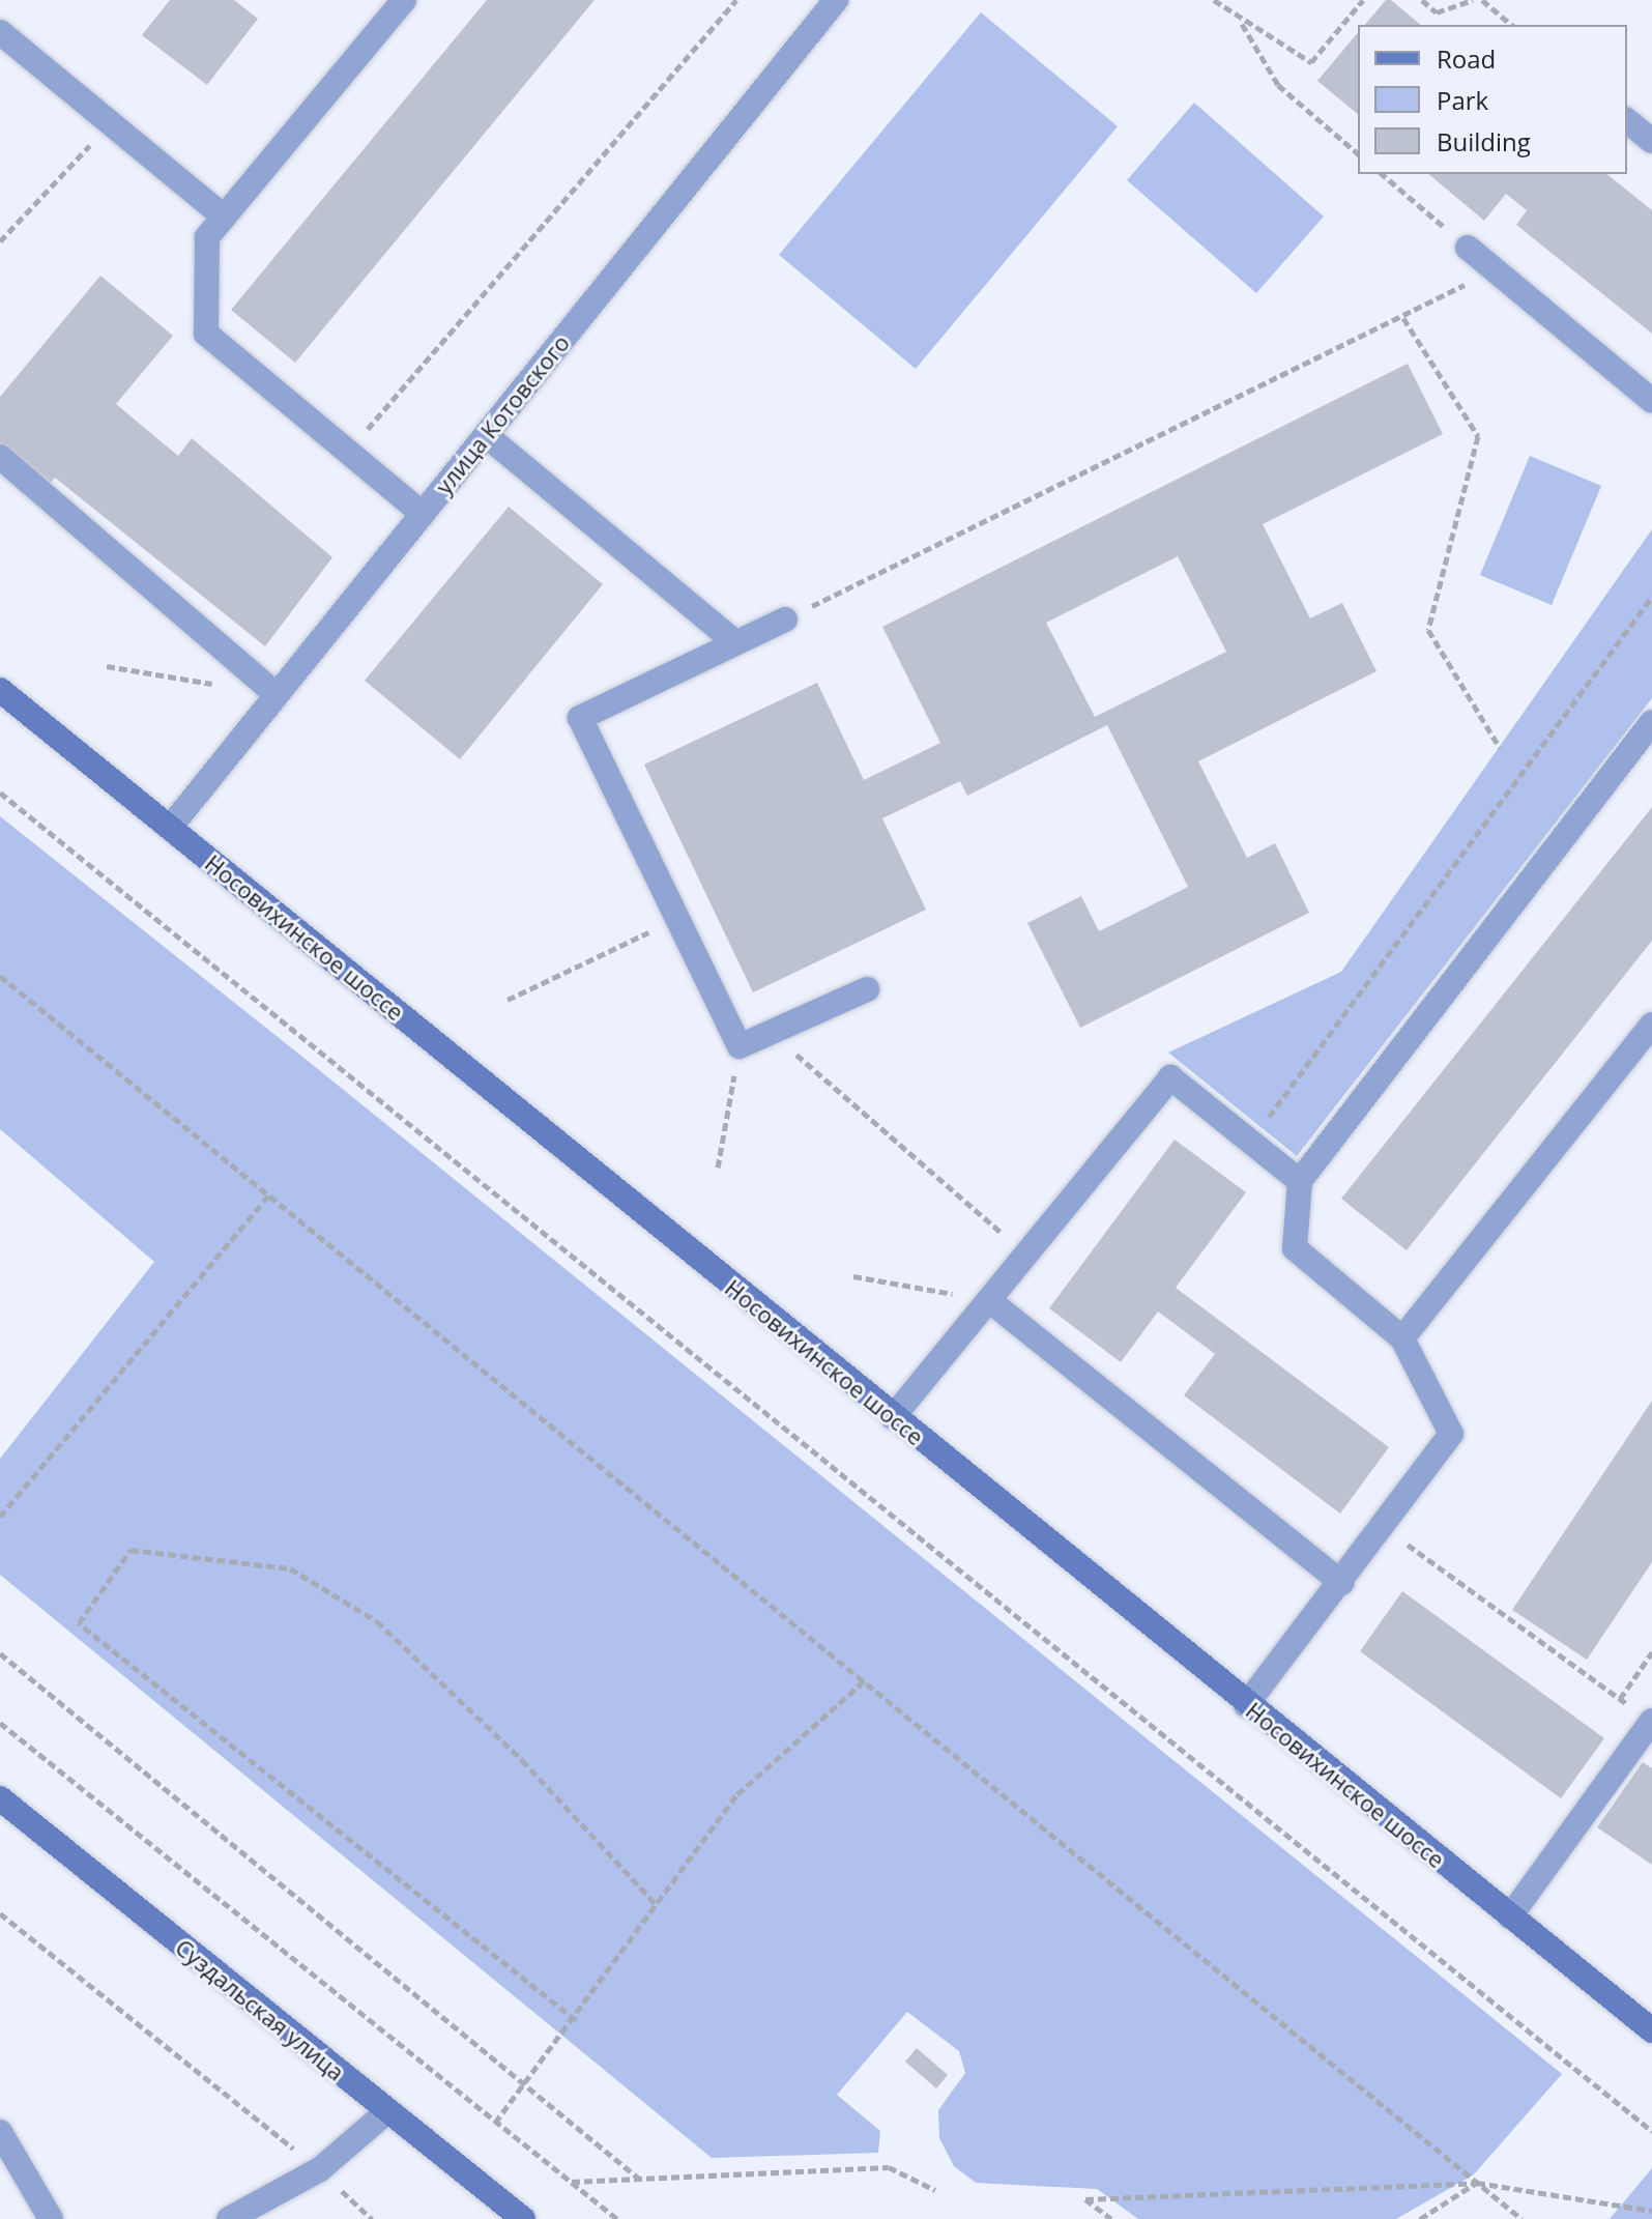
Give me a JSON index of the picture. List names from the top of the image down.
{
  "streets": {
    "main road": ["Носовихинское шоссе", "Суздальская улица"],
    "street": ["улица Котовского"]
  },
  "crossings": [
    ["улица Котовского", "Носовихинское шоссе"]
  ],
  "legend": ["Road", "Park", "Building"]
}
